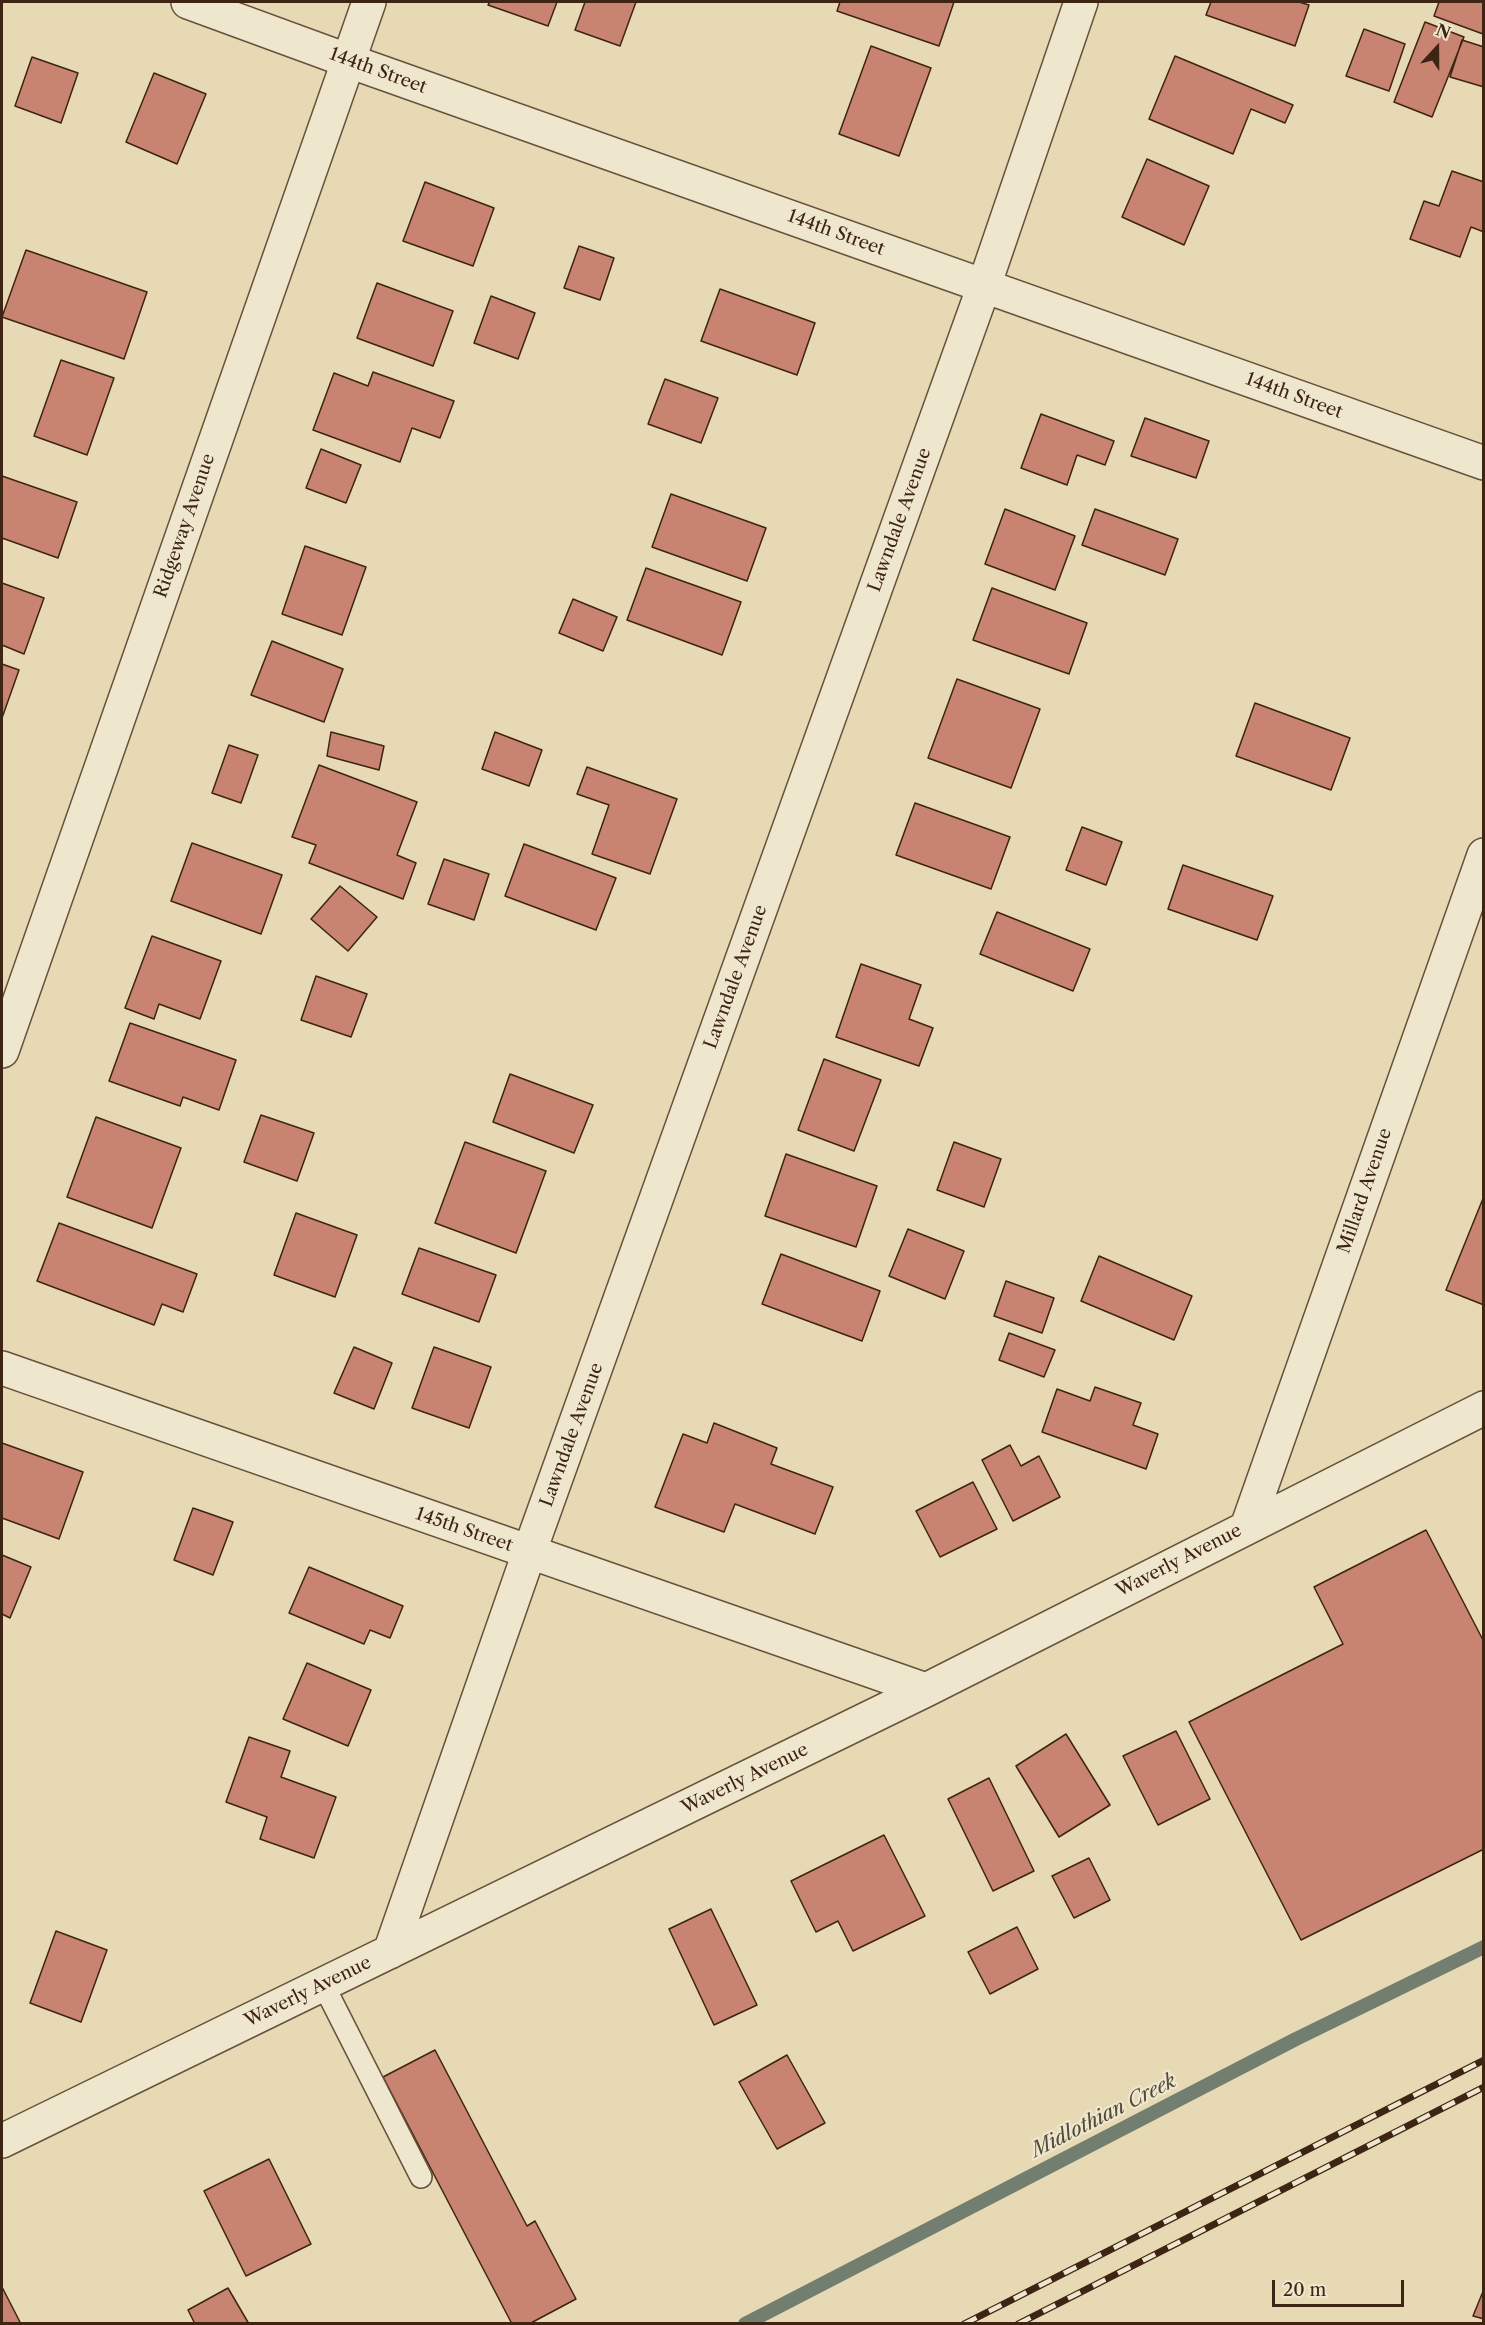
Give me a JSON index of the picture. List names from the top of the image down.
{
  "streets": {
    "street": [
      "144th Street",
      "Lawndale Avenue",
      "Ridgeway Avenue",
      "Millard Avenue",
      "145th Street",
      "Waverly Avenue"
    ]
  },
  "crossings": [
    ["144th Street", "Lawndale Avenue"],
    ["144th Street", "Ridgeway Avenue"],
    ["Lawndale Avenue", "145th Street"],
    ["Lawndale Avenue", "Waverly Avenue"],
    ["Millard Avenue", "Waverly Avenue"],
    ["145th Street", "Waverly Avenue"]
  ],
  "water": ["Midlothian Creek"],
  "scale_bar": "20 m",
  "north": "top"
}
